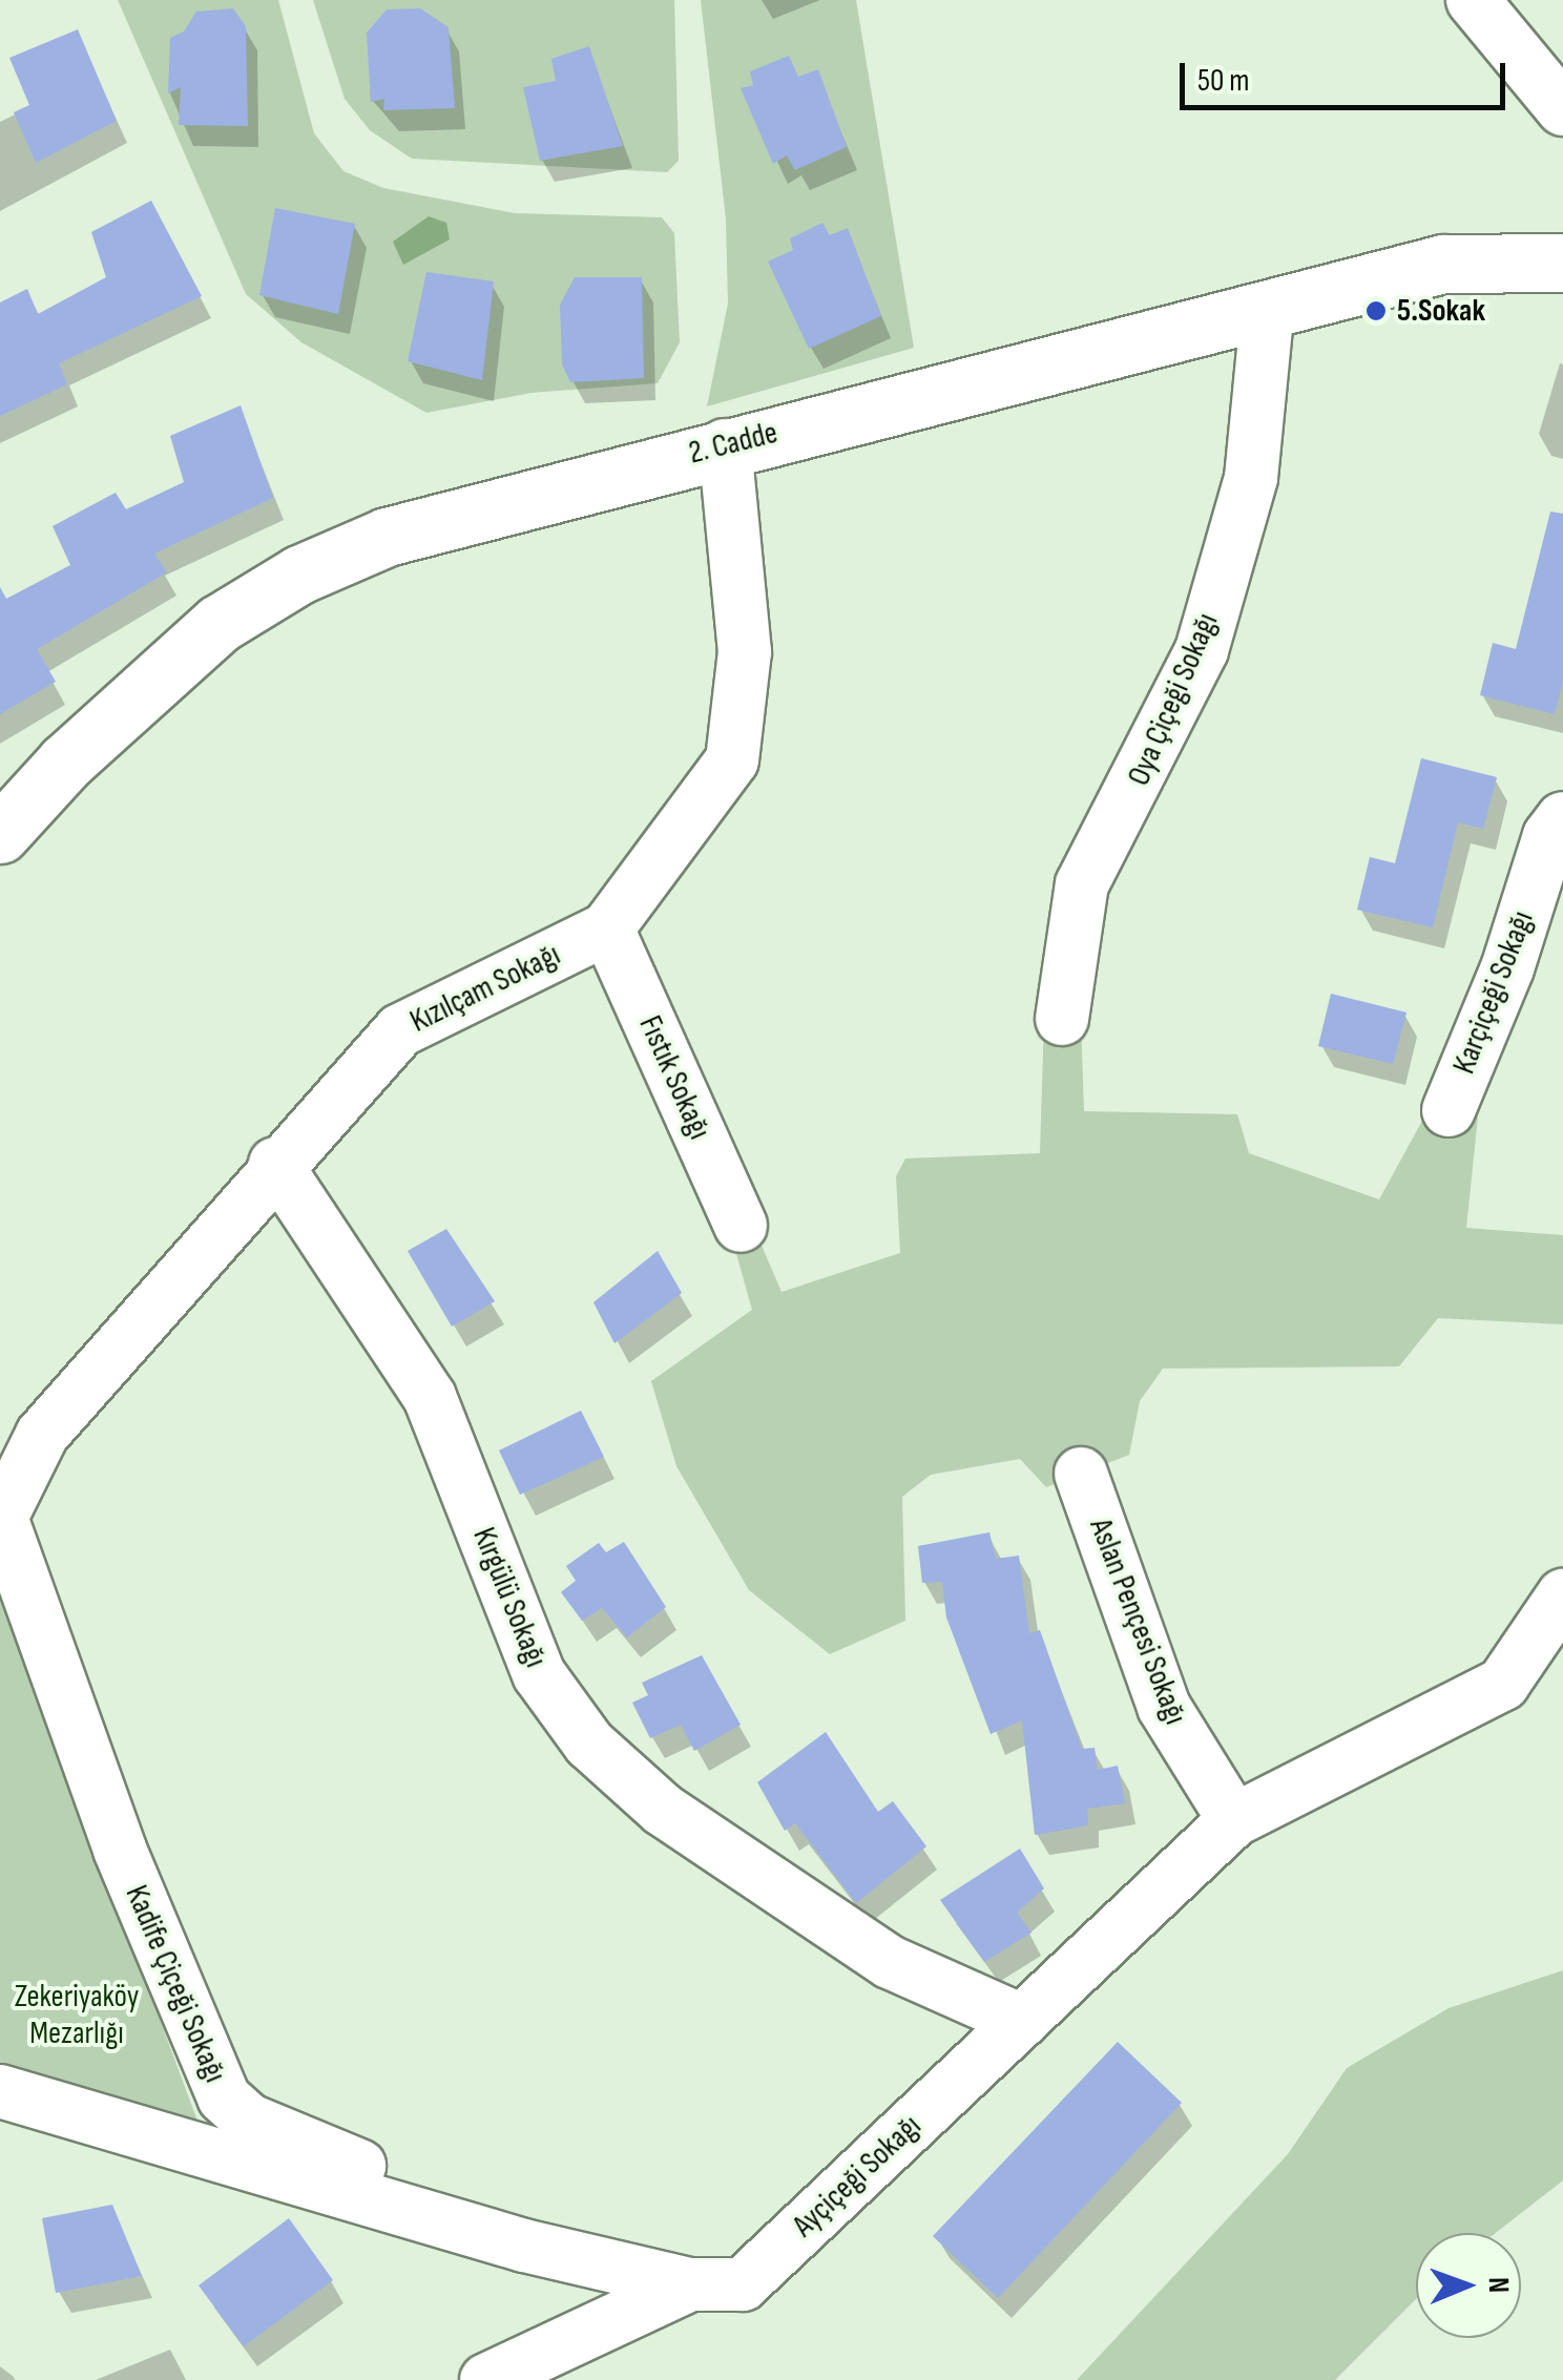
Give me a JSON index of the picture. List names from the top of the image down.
{
  "streets": {
    "street": [
      "2. Cadde",
      "Oya Çiçeği Sokağı",
      "Kızılçam Sokağı",
      "Karçiçeği Sokağı",
      "Fıstık Sokağı",
      "Kırgülü Sokağı",
      "Aslan Pençesi Sokağı",
      "Kadife Çiçeği Sokağı",
      "Ayçiçeği Sokağı"
    ]
  },
  "crossings": [
    ["2. Cadde", "Oya Çiçeği Sokağı"],
    ["2. Cadde", "Kızılçam Sokağı"],
    ["Kızılçam Sokağı", "Fıstık Sokağı"],
    ["Kızılçam Sokağı", "Kırgülü Sokağı"],
    ["Kızılçam Sokağı", "Kadife Çiçeği Sokağı"],
    ["Kırgülü Sokağı", "Ayçiçeği Sokağı"],
    ["Aslan Pençesi Sokağı", "Ayçiçeği Sokağı"],
    ["Kadife Çiçeği Sokağı", "Ayçiçeği Sokağı"]
  ],
  "parks": ["Zekeriyaköy Mezarlığı"],
  "places": ["5.Sokak"],
  "scale_bar": "50 m",
  "north": "right"
}
